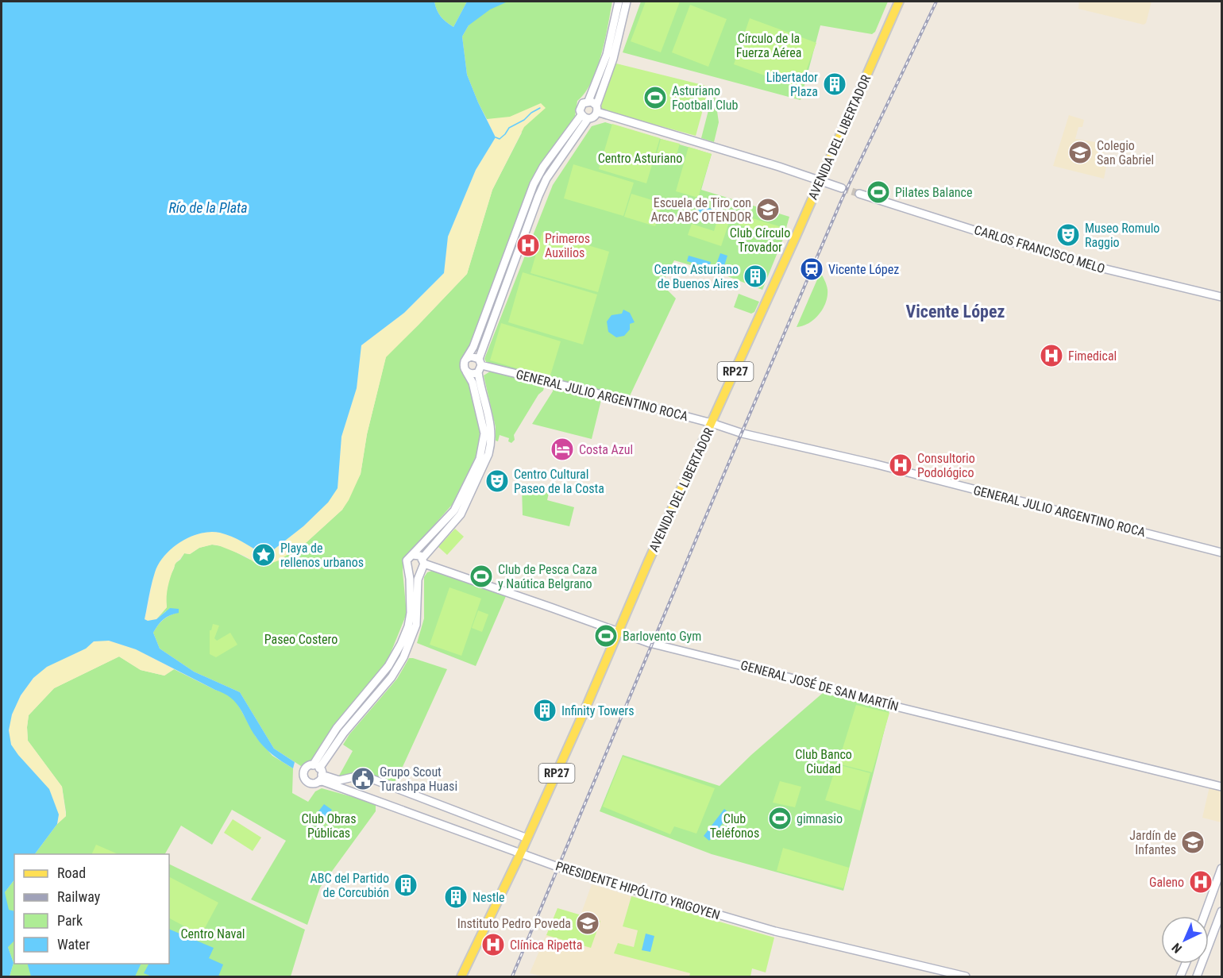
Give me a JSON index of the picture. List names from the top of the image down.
{
  "streets": {
    "main road": ["AVENIDA DEL LIBERTADOR", "RP27"],
    "street": [
      "CARLOS FRANCISCO MELO",
      "GENERAL JULIO ARGENTINO ROCA",
      "GENERAL JOSÉ DE SAN MARTÍN",
      "PRESIDENTE HIPÓLITO YRIGOYEN"
    ]
  },
  "crossings": [
    ["AVENIDA DEL LIBERTADOR", "GENERAL JULIO ARGENTINO ROCA"],
    ["AVENIDA DEL LIBERTADOR", "GENERAL JOSÉ DE SAN MARTÍN"],
    ["AVENIDA DEL LIBERTADOR", "PRESIDENTE HIPÓLITO YRIGOYEN"]
  ],
  "districts": ["Vicente López"],
  "water": ["Río de la Plata"],
  "parks": [
    "Círculo de la Fuerza Aérea",
    "Centro Asturiano",
    "Club Círculo Trovador",
    "Paseo Costero",
    "Club Banco Ciudad",
    "Club Obras Públicas",
    "Club Teléfonos",
    "Centro Naval"
  ],
  "places": {
    "building": [
      "Libertador Plaza",
      "Centro Asturiano de Buenos Aires",
      "Infinity Towers",
      "ABC del Partido de Corcubión",
      "Nestle"
    ],
    "sports": [
      "Asturiano Football Club",
      "Pilates Balance",
      "Club de Pesca Caza y Naútica Belgrano",
      "Barlovento Gym",
      "gimnasio"
    ],
    "school or university": [
      "Colegio San Gabriel",
      "Escuela de Tiro con Arco ABC OTENDOR",
      "Jardín de Infantes",
      "Instituto Pedro Poveda"
    ],
    "theatre": ["Museo Romulo Raggio", "Centro Cultural Paseo de la Costa"],
    "hospital": [
      "Primeros Auxilios",
      "Fimedical",
      "Consultorio Podológico",
      "Galeno",
      "Clínica Ripetta"
    ],
    "station": ["Vicente López"],
    "hotel": ["Costa Azul"],
    "place": ["Playa de rellenos urbanos"],
    "public building": ["Grupo Scout Turashpa Huasi"]
  },
  "legend": [
    "Road",
    "Railway",
    "Park",
    "Water"
  ],
  "north": "bottom left"
}
